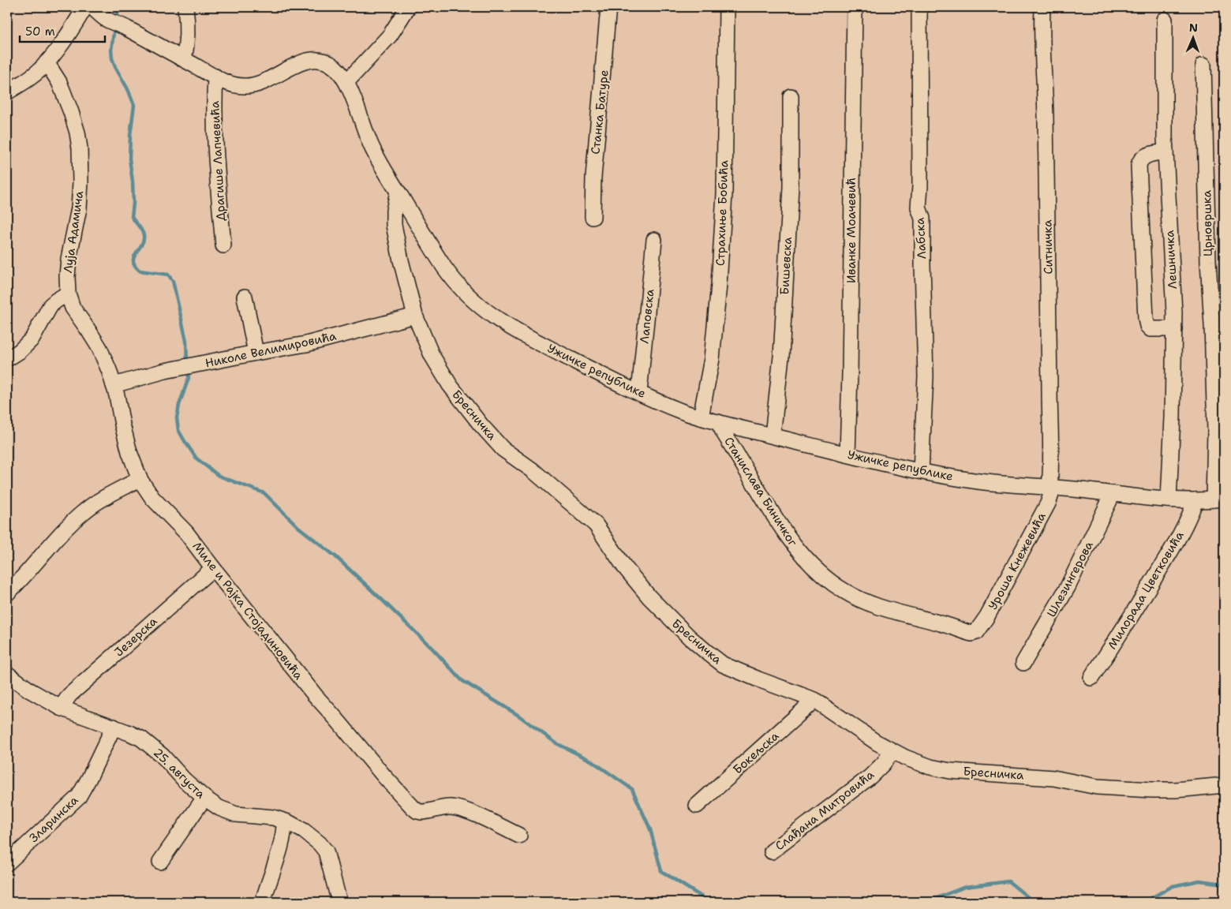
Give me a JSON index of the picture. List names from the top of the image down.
{
  "streets": {
    "street": [
      "Станка Батуре",
      "Драгише Лапчевића",
      "Страхиње Бобића",
      "Црновршка",
      "Иванке Моачевић",
      "Луја Адамича",
      "Лабска",
      "Ситничка",
      "Лешничка",
      "Бишевска",
      "Лаповска",
      "Николе Велимировића",
      "Ужичке републике",
      "Бресничка",
      "Станислава Биничког",
      "Уроша Кнежевића",
      "Шлезингерова",
      "Милорада Цветковића",
      "Миле и Рајка Стојадиновића",
      "Језерска",
      "Бокељска",
      "25. августа",
      "Слађана Митровића",
      "Зларинска"
    ]
  },
  "crossings": [
    ["Драгише Лапчевића", "Ужичке републике"],
    ["Страхиње Бобића", "Ужичке републике"],
    ["Црновршка", "Ужичке републике"],
    ["Иванке Моачевић", "Ужичке републике"],
    ["Луја Адамича", "Миле и Рајка Стојадиновића"],
    ["Лабска", "Ужичке републике"],
    ["Ситничка", "Ужичке републике"],
    ["Ситничка", "Уроша Кнежевића"],
    ["Лешничка", "Ужичке републике"],
    ["Бишевска", "Ужичке републике"],
    ["Лаповска", "Ужичке републике"],
    ["Николе Велимировића", "Бресничка"],
    ["Николе Велимировића", "Миле и Рајка Стојадиновића"],
    ["Ужичке републике", "Бресничка"],
    ["Ужичке републике", "Станислава Биничког"],
    ["Ужичке републике", "Уроша Кнежевића"],
    ["Ужичке републике", "Шлезингерова"],
    ["Ужичке републике", "Милорада Цветковића"],
    ["Бресничка", "Бокељска"],
    ["Бресничка", "Слађана Митровића"],
    ["Станислава Биничког", "Уроша Кнежевића"],
    ["Миле и Рајка Стојадиновића", "Језерска"],
    ["Језерска", "25. августа"],
    ["25. августа", "Зларинска"]
  ],
  "scale_bar": "50 m",
  "north": "top"
}
